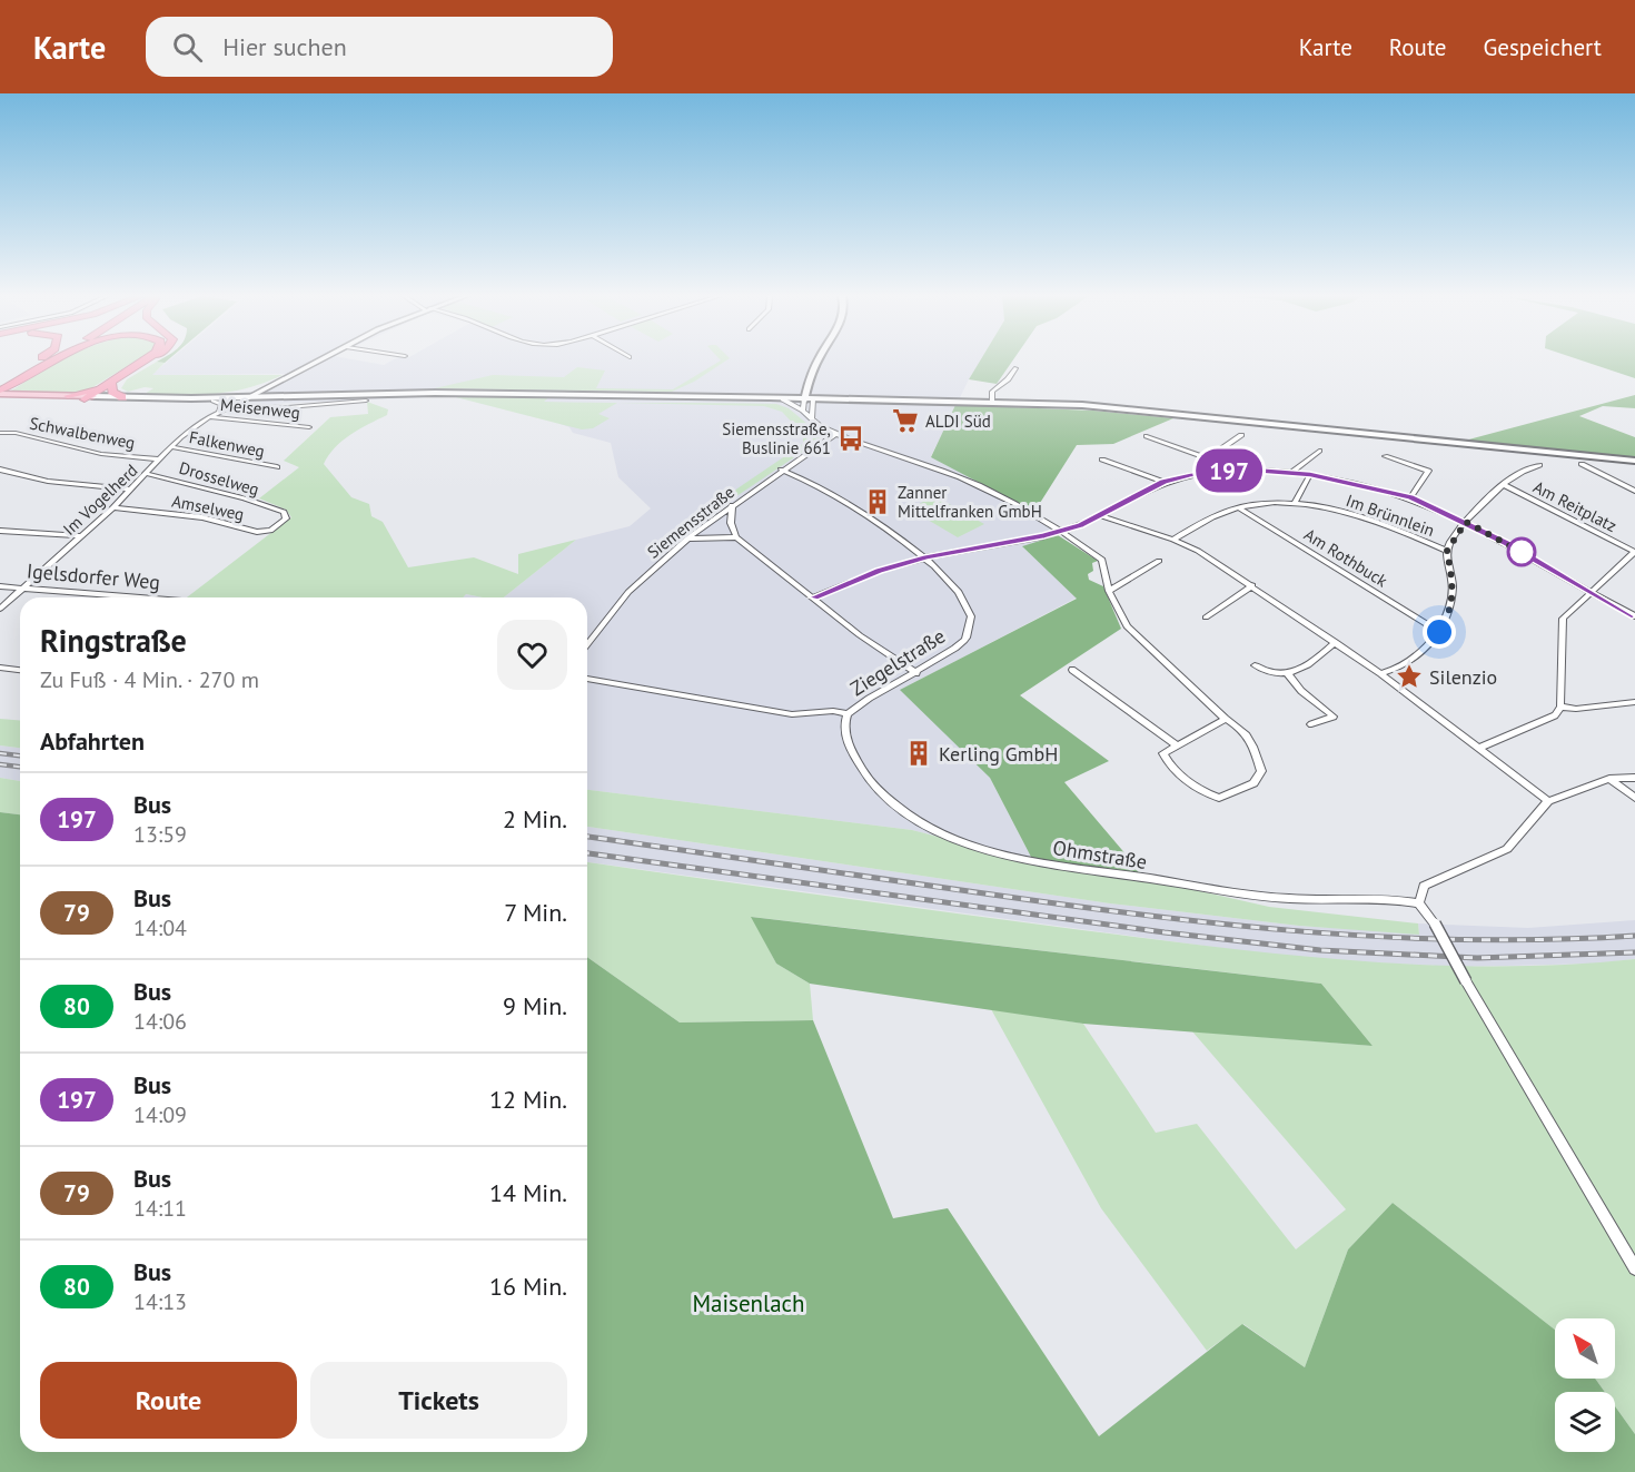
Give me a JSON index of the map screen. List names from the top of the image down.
{
  "streets": {
    "street": [
      "Meisenweg",
      "Schwalbenweg",
      "Falkenweg",
      "Drosselweg",
      "Im Vogelherd",
      "Am Reitplatz",
      "Amselweg",
      "Im Brünnlein",
      "Siemensstraße",
      "Am Rothbuck",
      "Igelsdorfer Weg",
      "Ziegelstraße",
      "Ohmstraße"
    ]
  },
  "crossings": [
    ["Meisenweg", "Im Vogelherd"],
    ["Schwalbenweg", "Im Vogelherd"],
    ["Falkenweg", "Im Vogelherd"],
    ["Drosselweg", "Im Vogelherd"],
    ["Drosselweg", "Amselweg"],
    ["Im Vogelherd", "Amselweg"],
    ["Im Vogelherd", "Igelsdorfer Weg"],
    ["Im Brünnlein", "Am Rothbuck"],
    ["Siemensstraße", "Ziegelstraße"],
    ["Ziegelstraße", "Ohmstraße"]
  ],
  "parks": ["Maisenlach"],
  "places": {
    "supermarket": ["ALDI Süd"],
    "bus stop": ["Siemensstraße, Buslinie 661"],
    "building": ["Zanner Mittelfranken GmbH", "Kerling GmbH"],
    "place": ["Silenzio"]
  },
  "lines": ["bus line 197"],
  "north": "top left",
  "page": {
    "header": "Karte",
    "search": "Hier suchen",
    "nav": ["Karte", "Route", "Gespeichert"],
    "on_map": "197",
    "heading": [
      ["Ringstraße", "Zu Fuß · 4 Min. · 270 m"],
      "Abfahrten"
    ],
    "list": [
      {
        "mark": "197",
        "name": "Bus",
        "note": "13:59",
        "value": "2 Min."
      },
      {
        "mark": "79",
        "name": "Bus",
        "note": "14:04",
        "value": "7 Min."
      },
      {
        "mark": "80",
        "name": "Bus",
        "note": "14:06",
        "value": "9 Min."
      },
      {
        "mark": "197",
        "name": "Bus",
        "note": "14:09",
        "value": "12 Min."
      },
      {
        "mark": "79",
        "name": "Bus",
        "note": "14:11",
        "value": "14 Min."
      },
      {
        "mark": "80",
        "name": "Bus",
        "note": "14:13",
        "value": "16 Min."
      }
    ],
    "buttons": ["Route", "Tickets"]
  }
}
